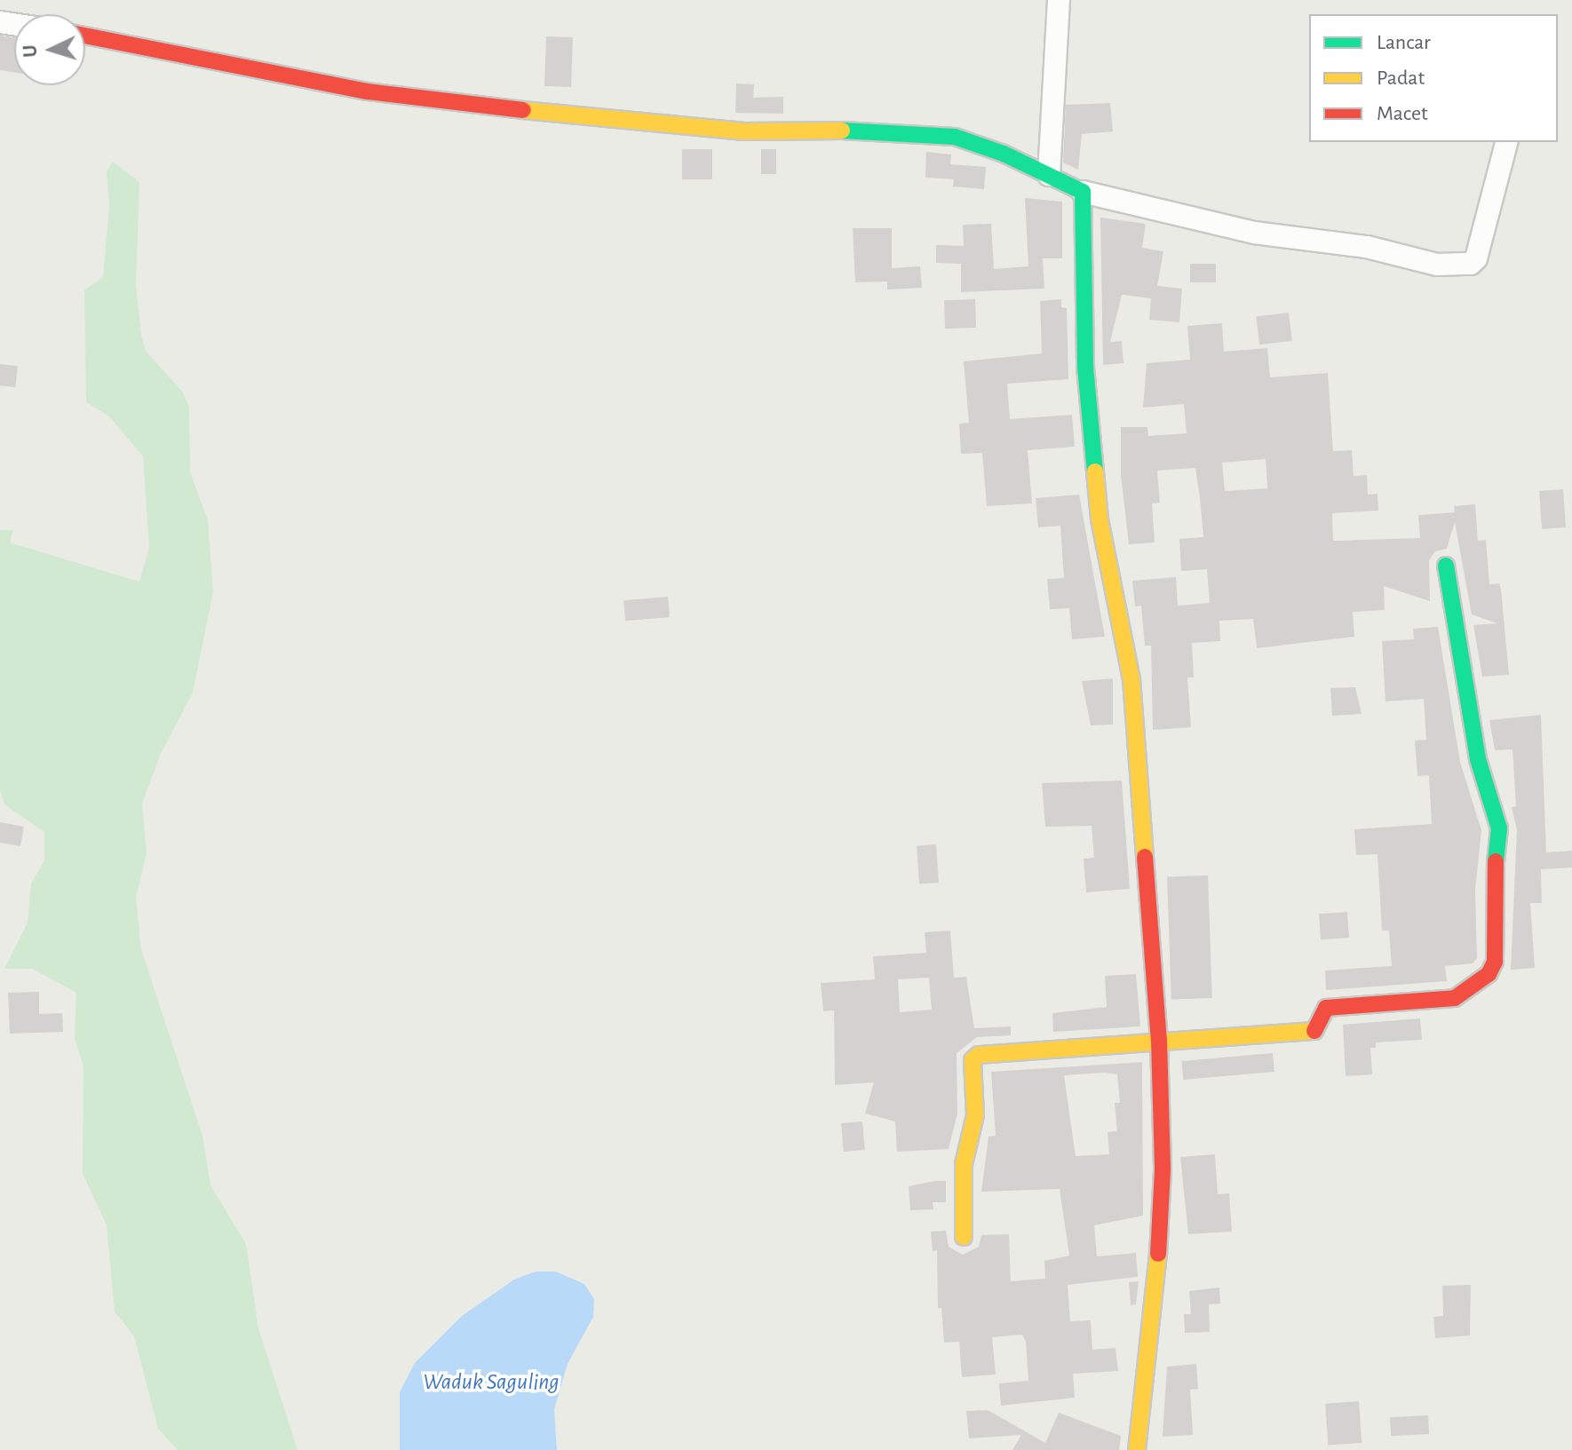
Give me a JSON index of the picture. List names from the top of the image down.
{
  "water": ["Waduk Saguling"],
  "legend": ["Lancar", "Padat", "Macet"],
  "north": "left"
}
